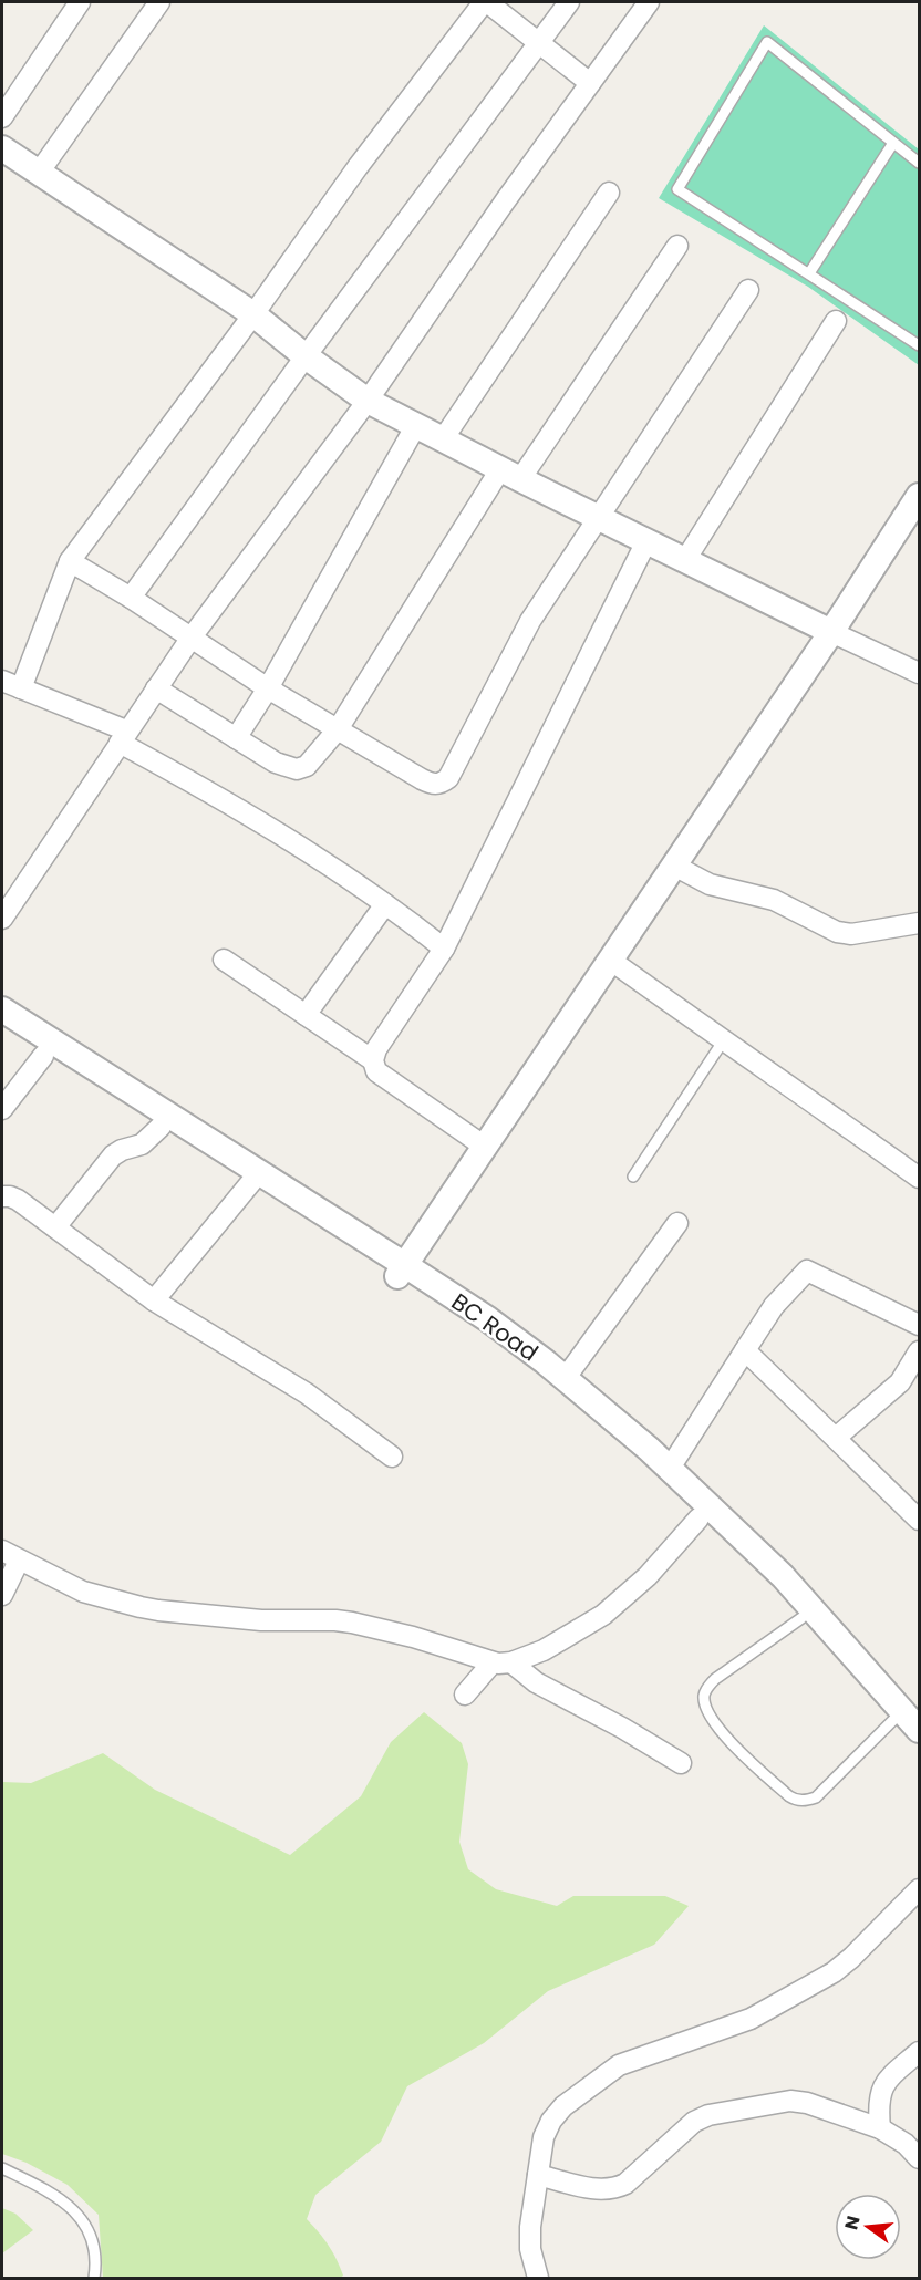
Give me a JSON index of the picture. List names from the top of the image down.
{
  "streets": {
    "street": ["BC Road"]
  },
  "north": "left"
}
